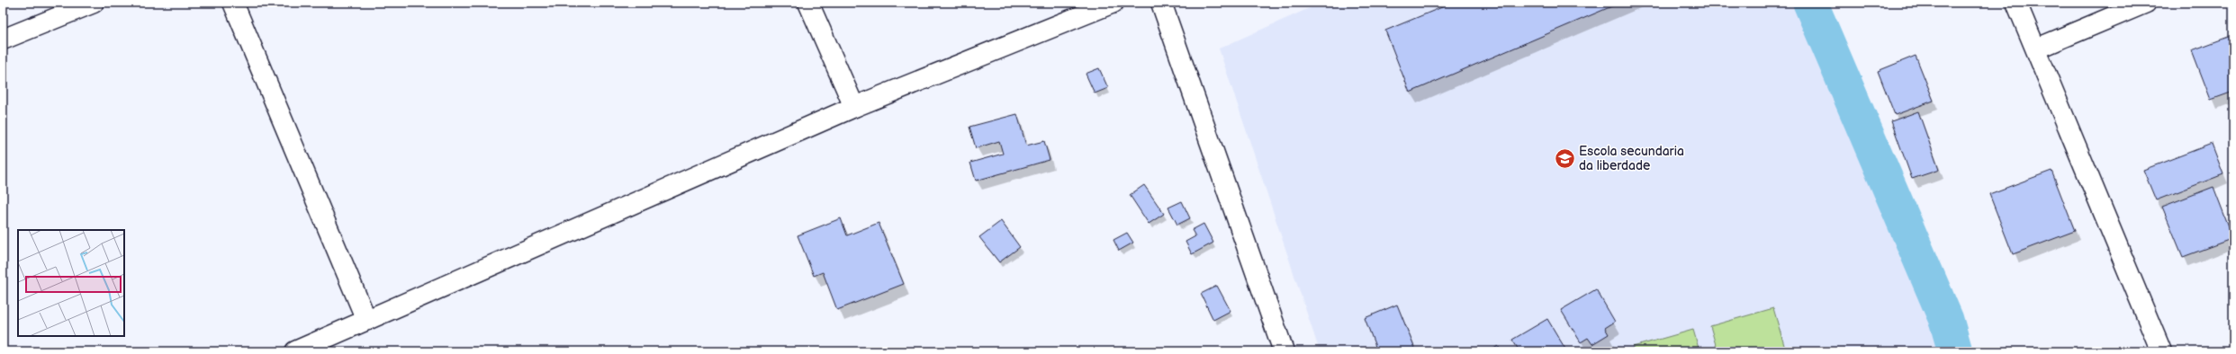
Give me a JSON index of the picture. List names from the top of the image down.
{
  "places": {
    "school or university": ["Escola secundaria da liberdade"]
  }
}
